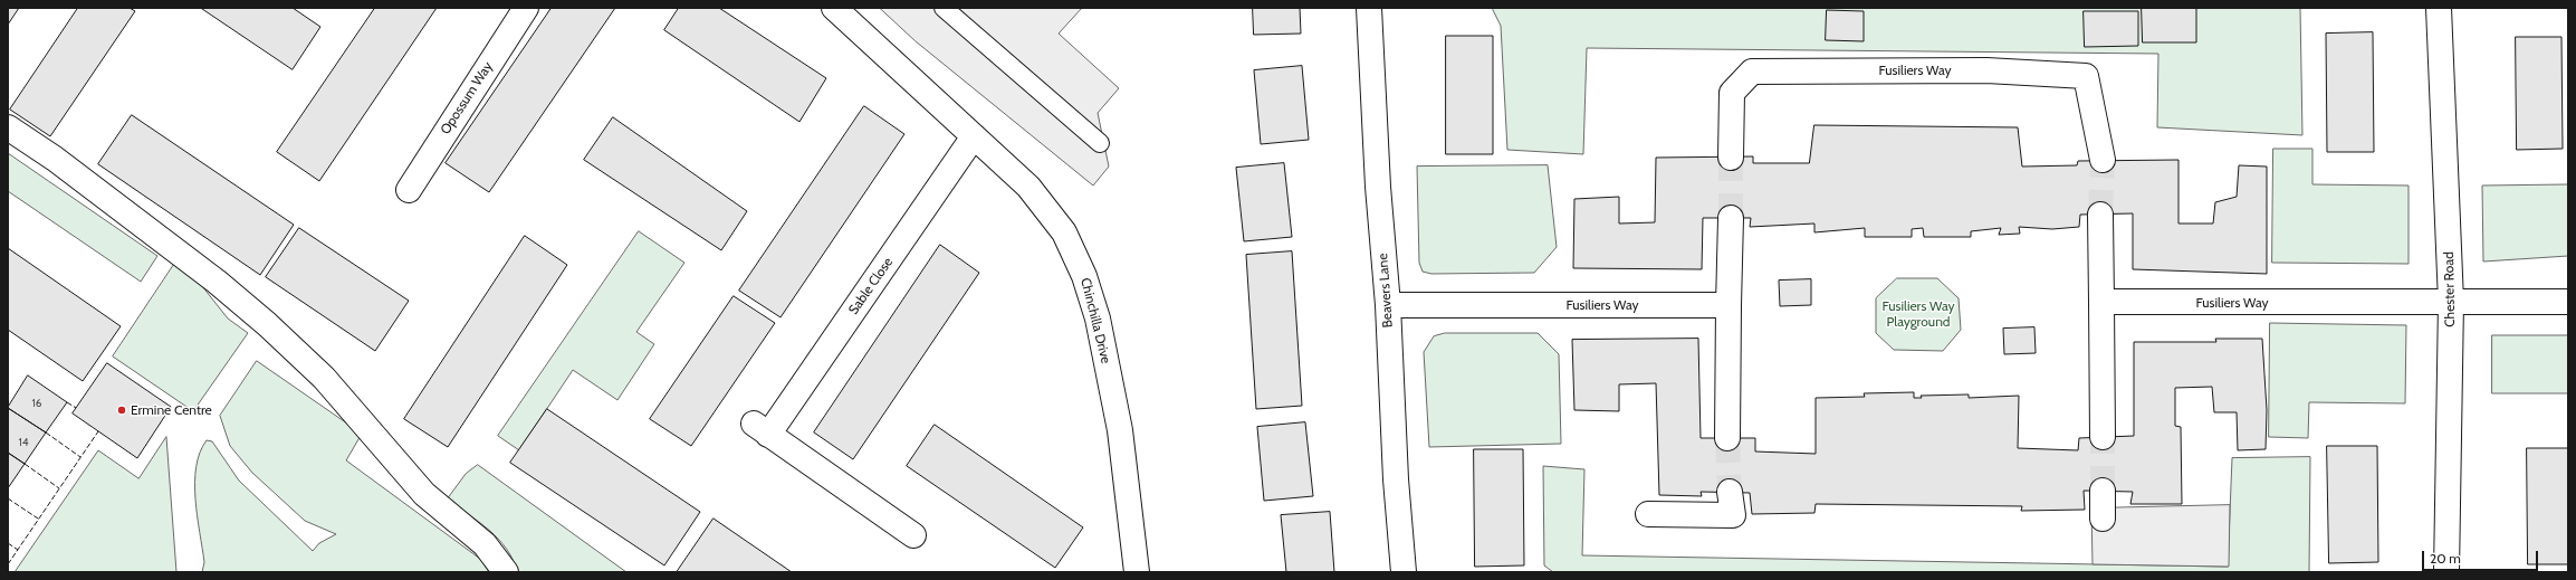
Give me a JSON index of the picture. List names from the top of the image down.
{
  "streets": {
    "street": [
      "Fusiliers Way",
      "Opossum Way",
      "Sable Close",
      "Chester Road",
      "Beavers Lane",
      "Chinchilla Drive"
    ]
  },
  "crossings": [
    ["Fusiliers Way", "Chester Road"],
    ["Fusiliers Way", "Beavers Lane"],
    ["Sable Close", "Chinchilla Drive"]
  ],
  "parks": ["Fusiliers Way Playground"],
  "places": ["Ermine Centre"],
  "house_numbers": ["16", "14"],
  "scale_bar": "20 m"
}
